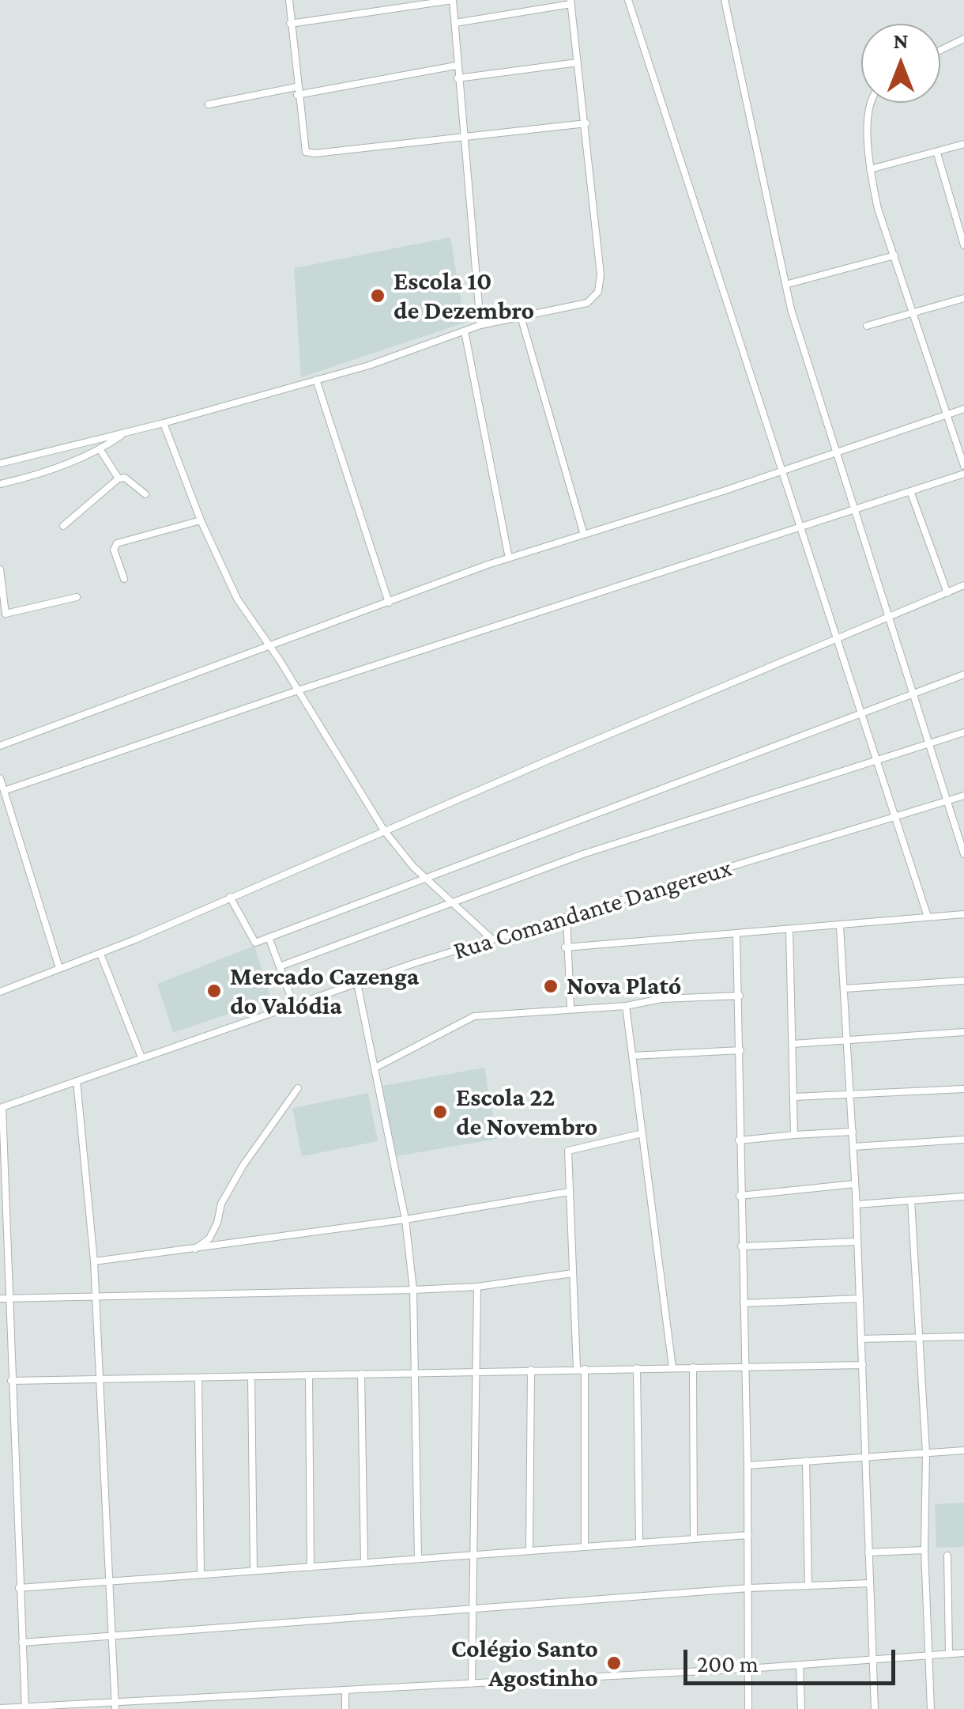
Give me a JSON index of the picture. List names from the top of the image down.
{
  "streets": {
    "street": ["Rua Comandante Dangereux"]
  },
  "places": [
    "Escola 10 de Dezembro",
    "Nova Plató",
    "Mercado Cazenga do Valódia",
    "Escola 22 de Novembro",
    "Colégio Santo Agostinho"
  ],
  "scale_bar": "200 m",
  "north": "top"
}
